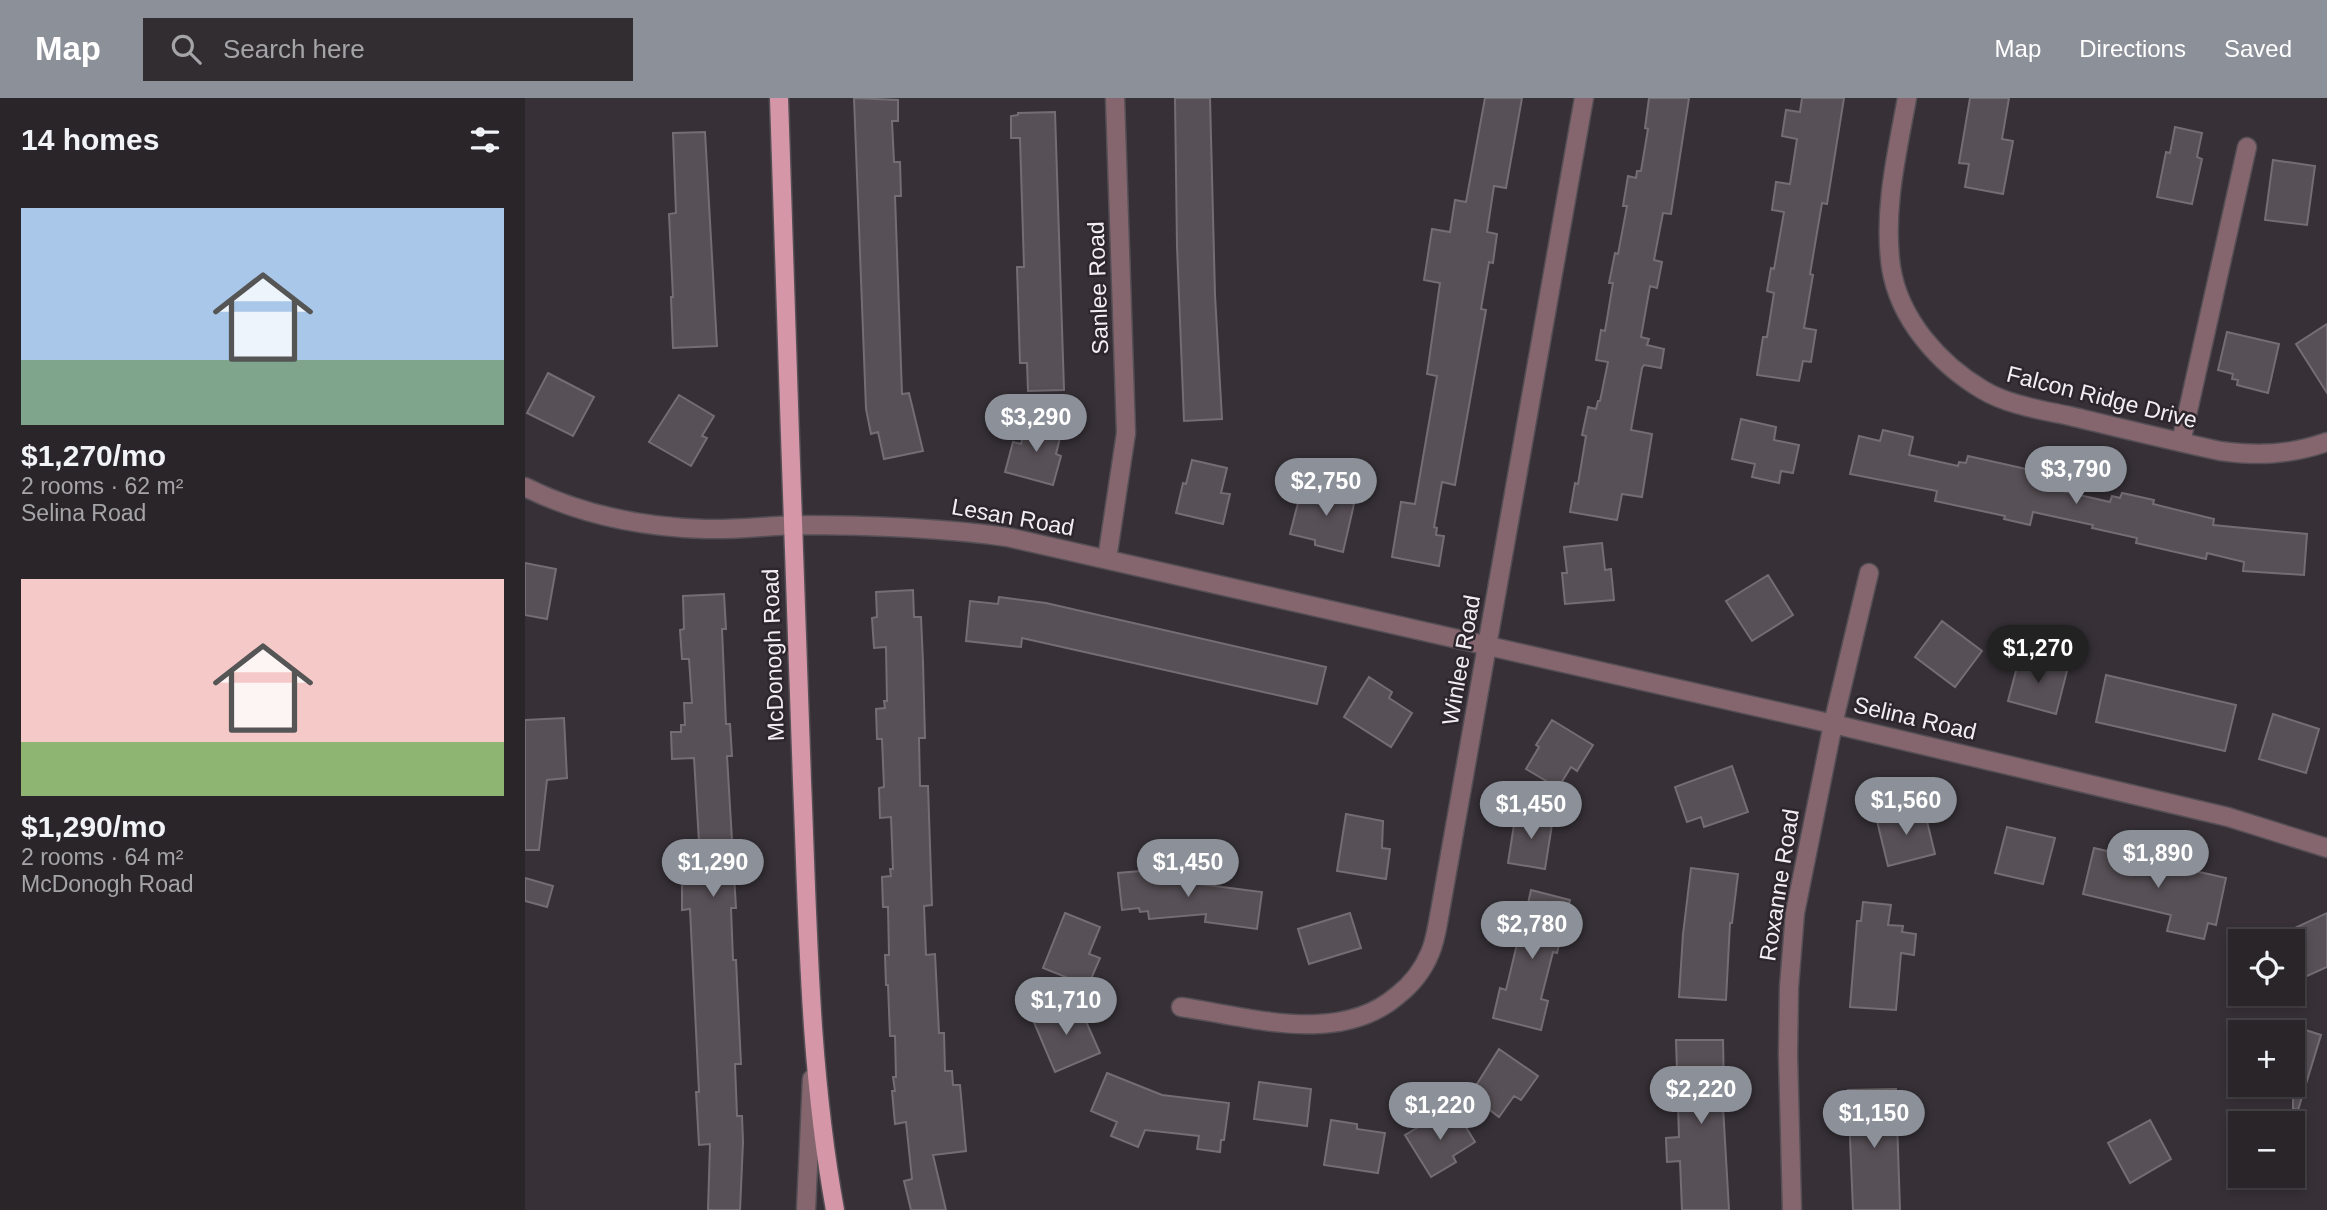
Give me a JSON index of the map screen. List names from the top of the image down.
{
  "streets": {
    "main road": ["McDonogh Road"],
    "street": [
      "Sanlee Road",
      "Falcon Ridge Drive",
      "Lesan Road",
      "Winlee Road",
      "Selina Road",
      "Roxanne Road"
    ]
  },
  "crossings": [
    ["Sanlee Road", "Lesan Road"],
    ["Lesan Road", "McDonogh Road"],
    ["Lesan Road", "Winlee Road"],
    ["Lesan Road", "Selina Road"],
    ["Winlee Road", "Selina Road"],
    ["Selina Road", "Roxanne Road"]
  ],
  "page": {
    "header": "Map",
    "search": "Search here",
    "nav": ["Map", "Directions", "Saved"],
    "heading": "14 homes",
    "list": [
      {
        "name": "$1,270/mo",
        "note": "2 rooms · 62 m² · Selina Road"
      },
      {
        "name": "$1,290/mo",
        "note": "2 rooms · 64 m² · McDonogh Road"
      }
    ],
    "price": [
      "$3,290",
      "$3,790",
      "$2,750",
      "$1,270",
      "$1,560",
      "$1,450",
      "$1,890",
      "$1,290",
      "$1,450",
      "$2,780",
      "$1,710",
      "$2,220",
      "$1,220",
      "$1,150"
    ],
    "map_buttons": ["+", "−"]
  }
}
